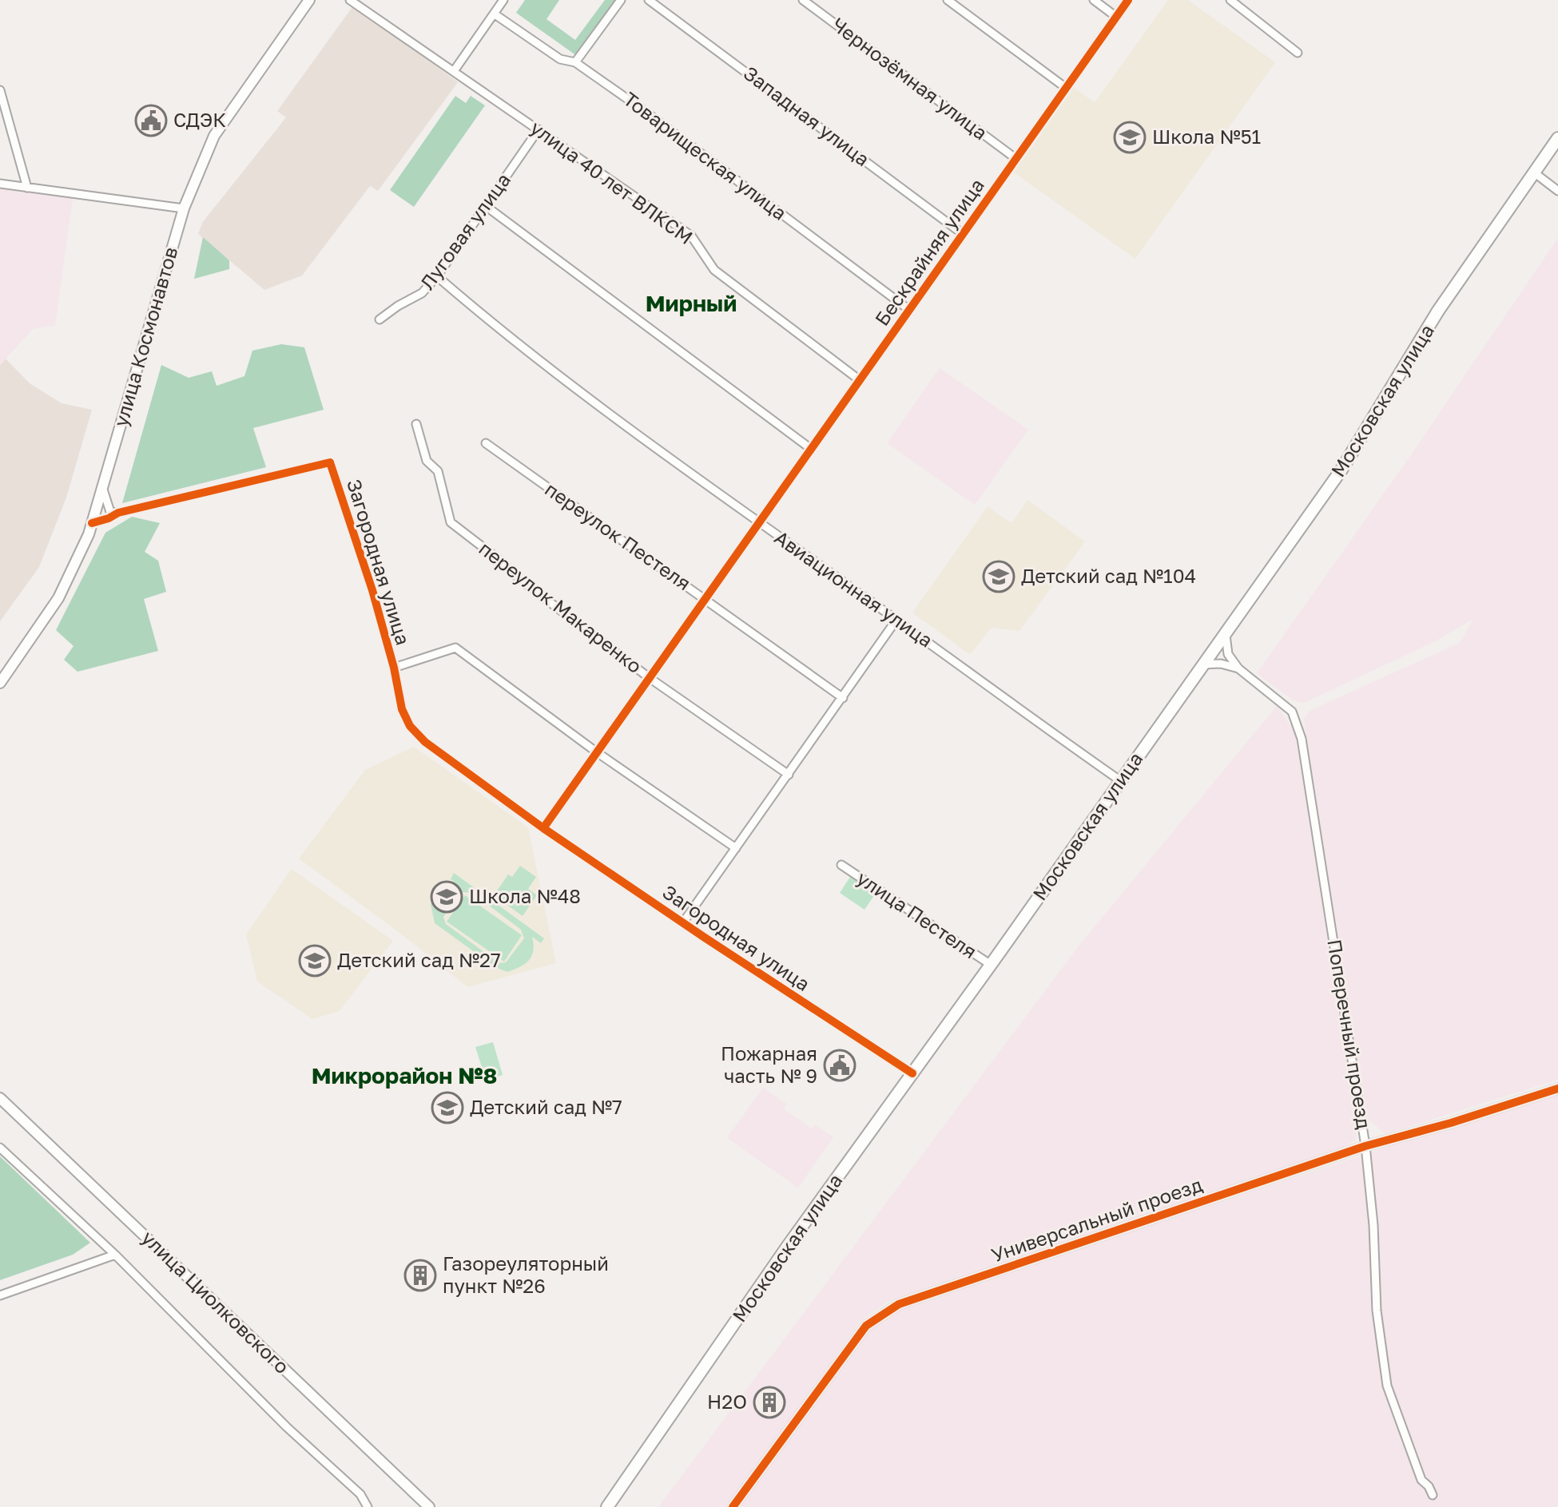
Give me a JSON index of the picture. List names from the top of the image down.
{
  "streets": {
    "main road": ["улица Космонавтов", "Московская улица", "улица Циолковского"],
    "street": [
      "Чернозёмная улица",
      "Западная улица",
      "Товарищеская улица",
      "улица 40 лет ВЛКСМ",
      "Луговая улица",
      "Бескрайняя улица",
      "переулок Пестеля",
      "Загородная улица",
      "Авиационная улица",
      "переулок Макаренко",
      "улица Пестеля",
      "Поперечный проезд",
      "Универсальный проезд"
    ]
  },
  "crossings": [
    ["Чернозёмная улица", "Бескрайняя улица"],
    ["Западная улица", "Бескрайняя улица"],
    ["Товарищеская улица", "Бескрайняя улица"],
    ["улица 40 лет ВЛКСМ", "Луговая улица"],
    ["улица 40 лет ВЛКСМ", "Бескрайняя улица"],
    ["Луговая улица", "Авиационная улица"],
    ["Бескрайняя улица", "переулок Пестеля"],
    ["Бескрайняя улица", "Загородная улица"],
    ["Бескрайняя улица", "Авиационная улица"],
    ["Бескрайняя улица", "переулок Макаренко"],
    ["улица Космонавтов", "Загородная улица"],
    ["Московская улица", "Загородная улица"],
    ["Московская улица", "Авиационная улица"],
    ["Московская улица", "улица Пестеля"],
    ["Московская улица", "Поперечный проезд"],
    ["Поперечный проезд", "Универсальный проезд"]
  ],
  "districts": ["Мирный", "Микрорайон №8"],
  "places": {
    "public building": ["СДЭК", "Пожарная часть № 9"],
    "school or university": [
      "Школа №51",
      "Детский сад №104",
      "Школа №48",
      "Детский сад №27",
      "Детский сад №7"
    ],
    "building": ["Газореуляторный пункт №26", "Н2О"]
  }
}
